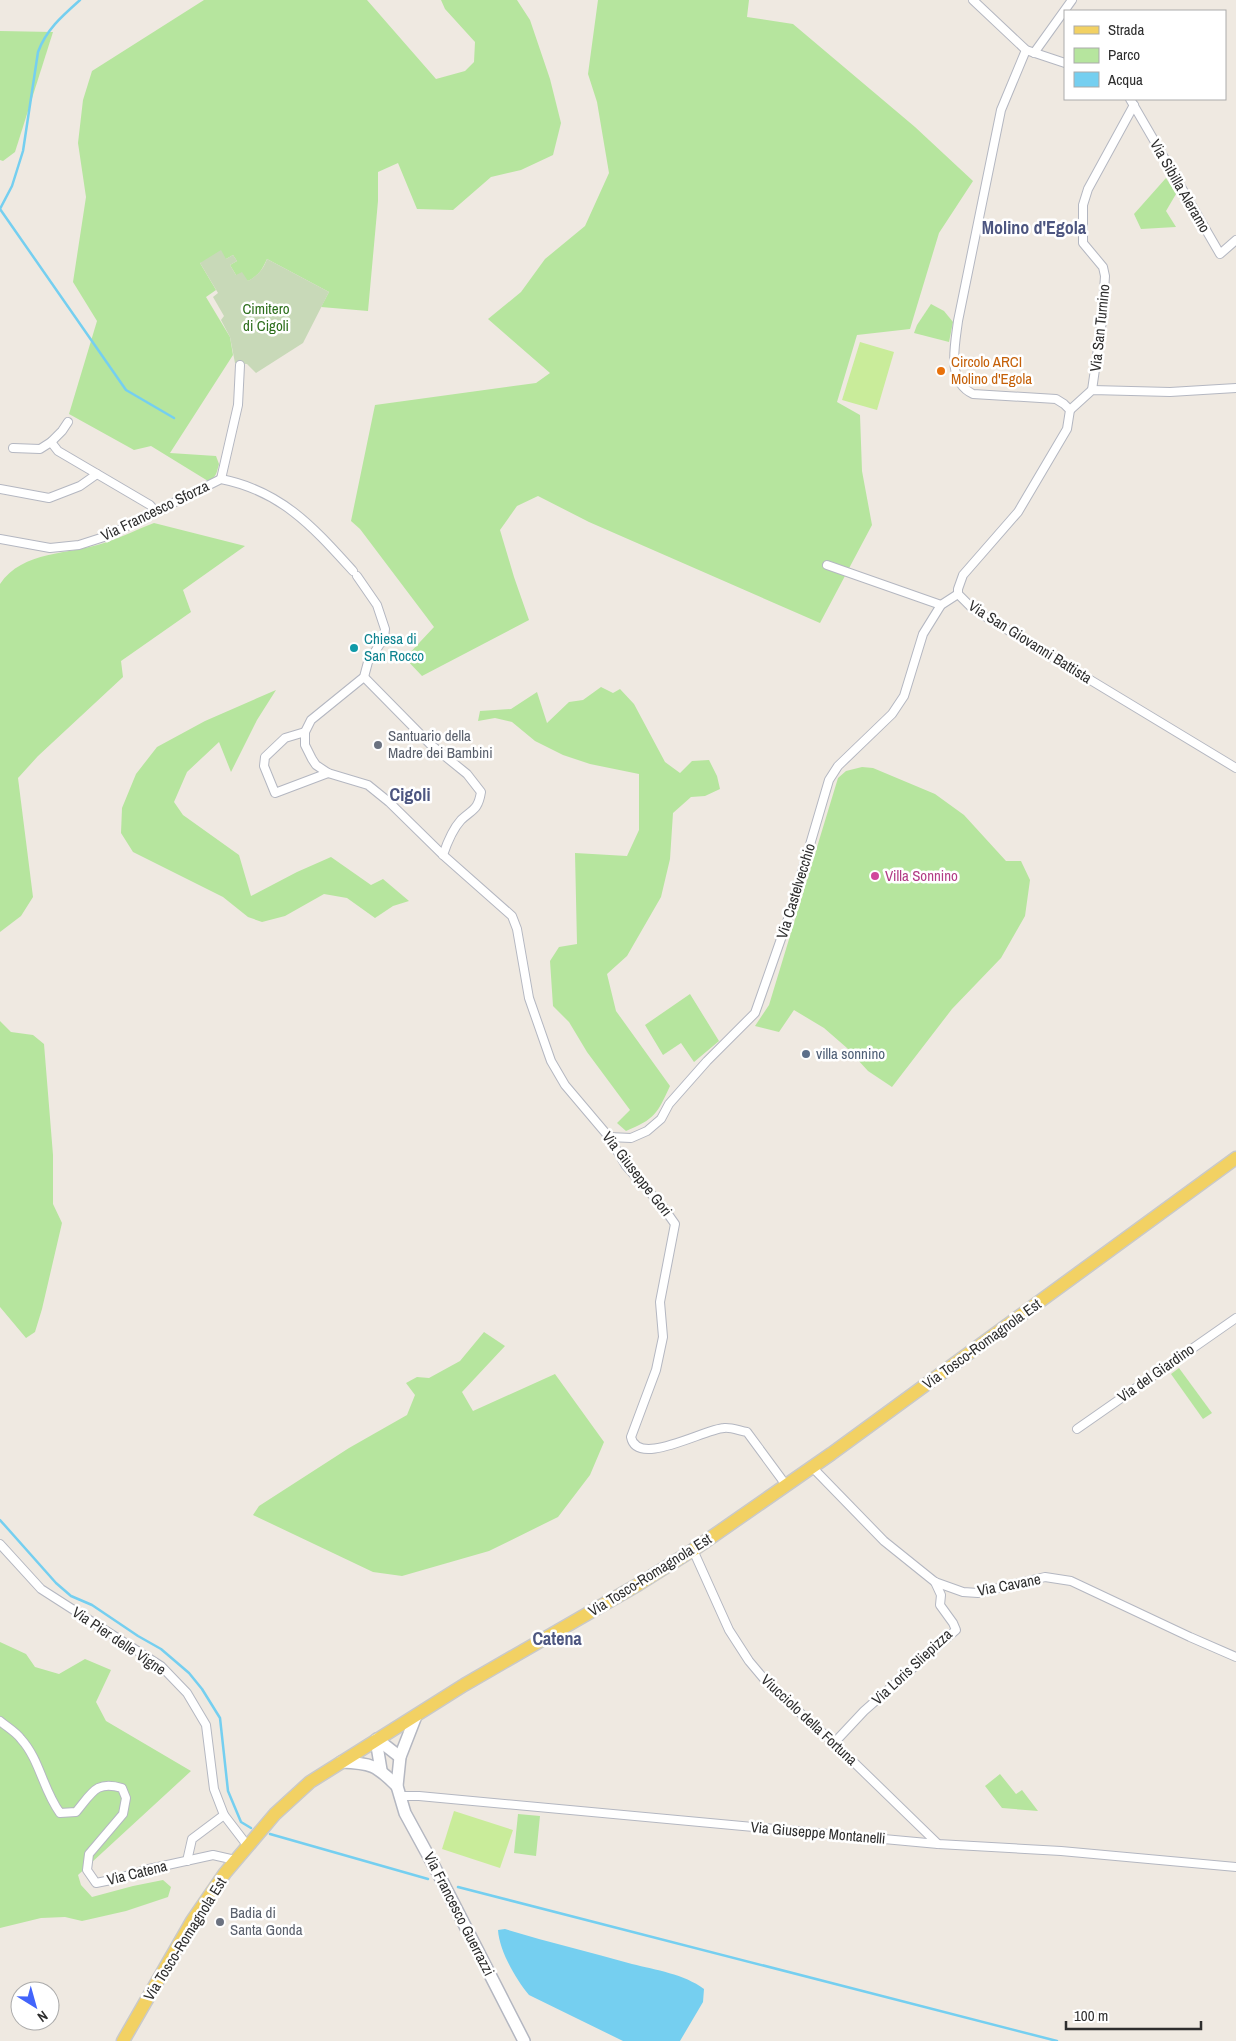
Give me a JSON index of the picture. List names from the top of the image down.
{
  "streets": {
    "main road": ["Via Tosco-Romagnola Est", "Via Francesco Guerrazzi"],
    "street": [
      "Via Sibilla Aleramo",
      "Via San Turnino",
      "Via Francesco Sforza",
      "Via San Giovanni Battista",
      "Via Castelvecchio",
      "Via Giuseppe Gori",
      "Via del Giardino",
      "Via Cavane",
      "Via Pier delle Vigne",
      "Via Loris Sliepizza",
      "Viucciolo della Fortuna",
      "Via Giuseppe Montanelli",
      "Via Catena"
    ]
  },
  "crossings": [
    ["Via Sibilla Aleramo", "Via San Turnino"],
    ["Via San Giovanni Battista", "Via Castelvecchio"],
    ["Via Castelvecchio", "Via Giuseppe Gori"],
    ["Via Giuseppe Gori", "Via Tosco-Romagnola Est"],
    ["Via Tosco-Romagnola Est", "Via Cavane"],
    ["Via Tosco-Romagnola Est", "Via Pier delle Vigne"],
    ["Via Tosco-Romagnola Est", "Viucciolo della Fortuna"],
    ["Via Tosco-Romagnola Est", "Via Catena"],
    ["Via Tosco-Romagnola Est", "Via Francesco Guerrazzi"],
    ["Via Cavane", "Via Loris Sliepizza"],
    ["Via Loris Sliepizza", "Viucciolo della Fortuna"],
    ["Viucciolo della Fortuna", "Via Giuseppe Montanelli"],
    ["Via Giuseppe Montanelli", "Via Francesco Guerrazzi"]
  ],
  "districts": ["Molino d'Egola", "Cigoli", "Catena"],
  "parks": ["Cimitero di Cigoli"],
  "places": [
    "Circolo ARCI Molino d'Egola",
    "Chiesa di San Rocco",
    "Santuario della Madre dei Bambini",
    "Villa Sonnino",
    "villa sonnino",
    "Badia di Santa Gonda"
  ],
  "legend": ["Strada", "Parco", "Acqua"],
  "scale_bar": "100 m",
  "north": "bottom right"
}
